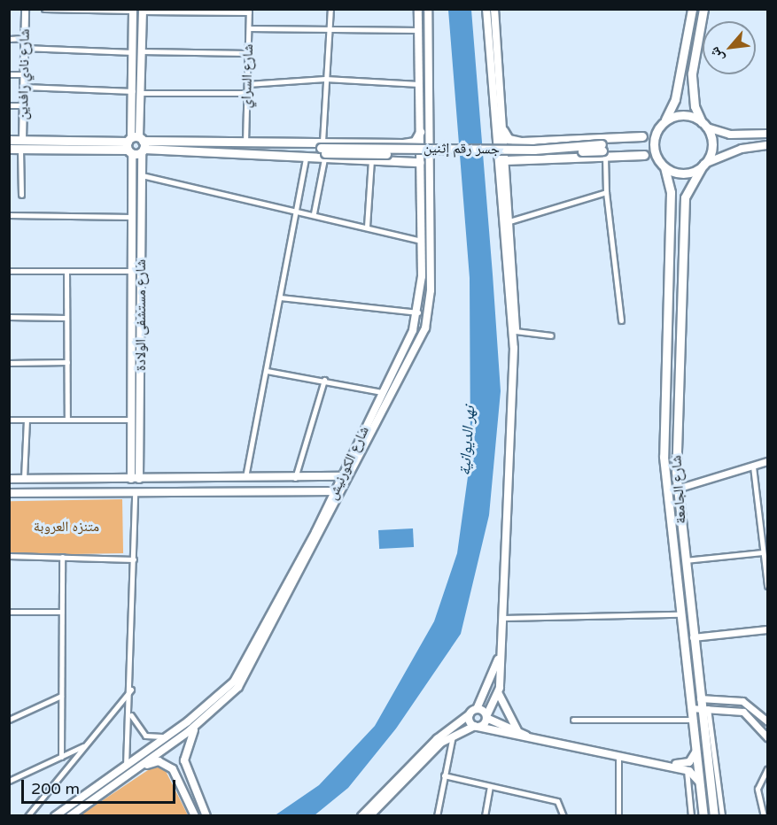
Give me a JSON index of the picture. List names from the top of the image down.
{
  "streets": {
    "main road": [
      "جسر رقم إثنين",
      "شارع مستشفى الولادة",
      "شارع الكورنيش",
      "شارع الجامعة"
    ],
    "street": ["شارع نادي رافدين", "شارع السراي"]
  },
  "water": ["نهر الديوانية"],
  "parks": ["متنزه العروبة"],
  "scale_bar": "200 m",
  "north": "bottom left"
}
